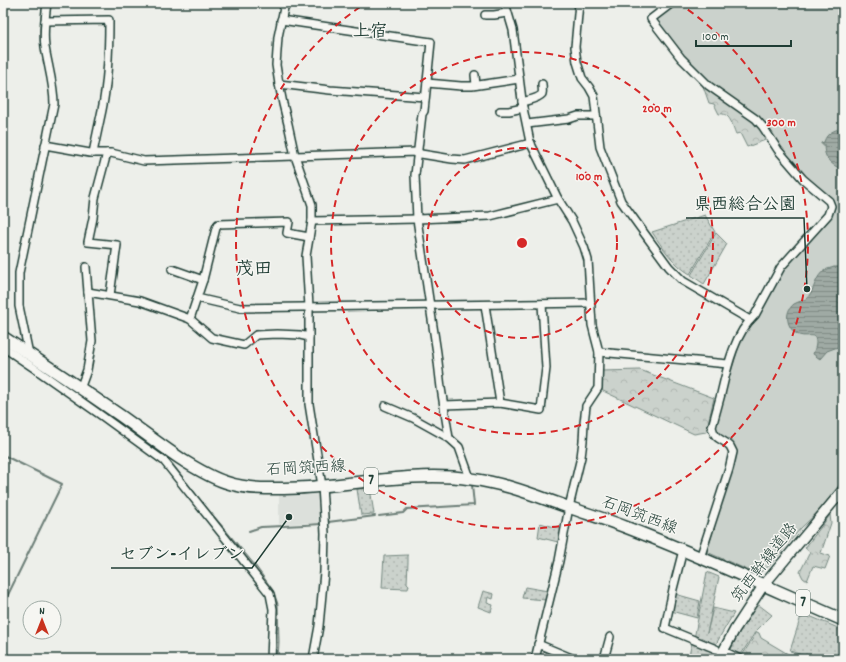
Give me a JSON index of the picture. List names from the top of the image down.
{
  "streets": {
    "main road": ["石岡筑西線", "7"],
    "street": ["筑西幹線道路"]
  },
  "crossings": [
    ["石岡筑西線", "筑西幹線道路"]
  ],
  "districts": ["上宿", "茂田"],
  "places": ["県西総合公園", "セブン-イレブン"],
  "scale_bar": "100 m",
  "north": "top",
  "rings": ["200 m", "300 m", "100 m"]
}
